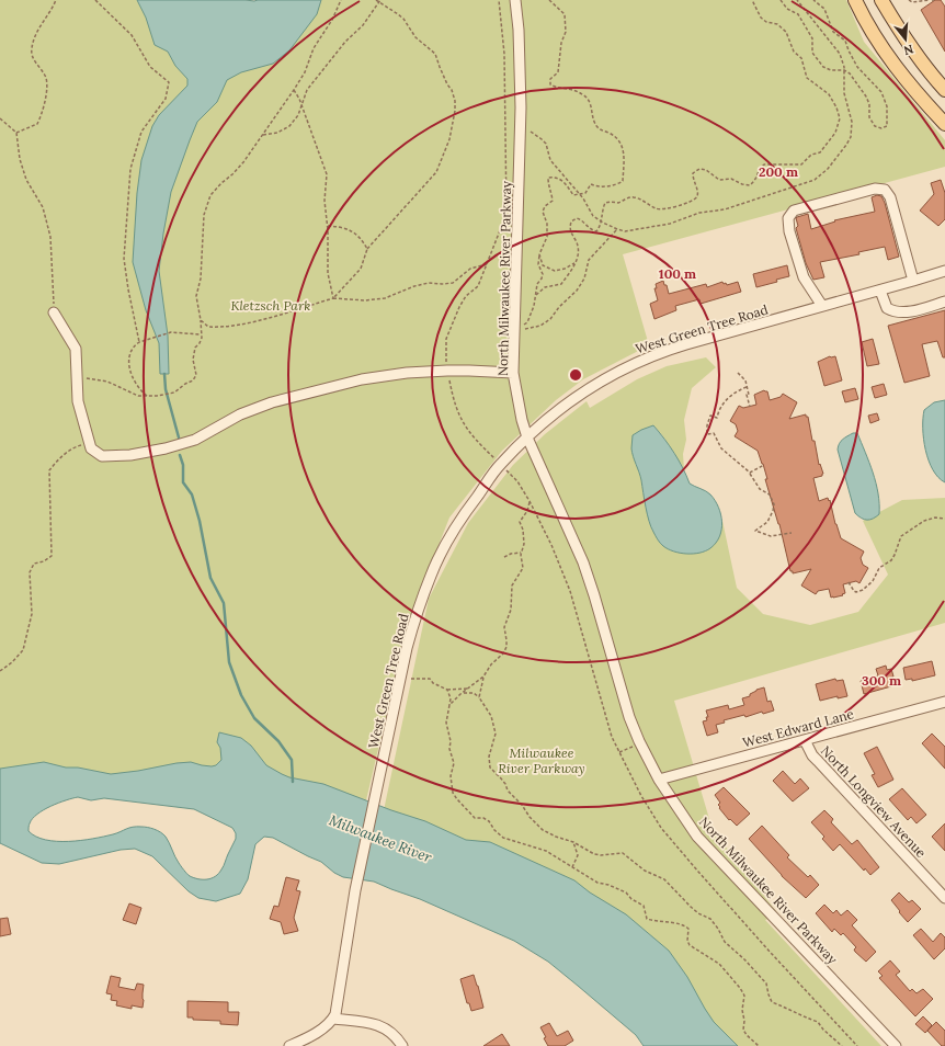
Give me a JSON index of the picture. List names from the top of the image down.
{
  "streets": {
    "street": [
      "North Milwaukee River Parkway",
      "West Green Tree Road",
      "West Edward Lane",
      "North Longview Avenue"
    ]
  },
  "crossings": [
    ["North Milwaukee River Parkway", "West Green Tree Road"],
    ["North Milwaukee River Parkway", "West Edward Lane"],
    ["West Edward Lane", "North Longview Avenue"]
  ],
  "water": ["Milwaukee River"],
  "parks": ["Kletzsch Park", "Milwaukee River Parkway"],
  "north": "bottom",
  "rings": ["200 m", "100 m", "300 m"]
}
